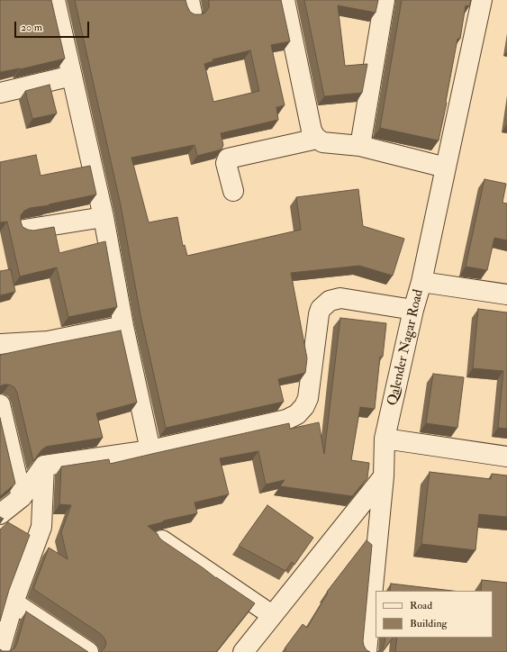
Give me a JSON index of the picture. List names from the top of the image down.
{
  "streets": {
    "street": ["Qalender Nagar Road"]
  },
  "legend": ["Road", "Building"],
  "scale_bar": "20 m"
}
